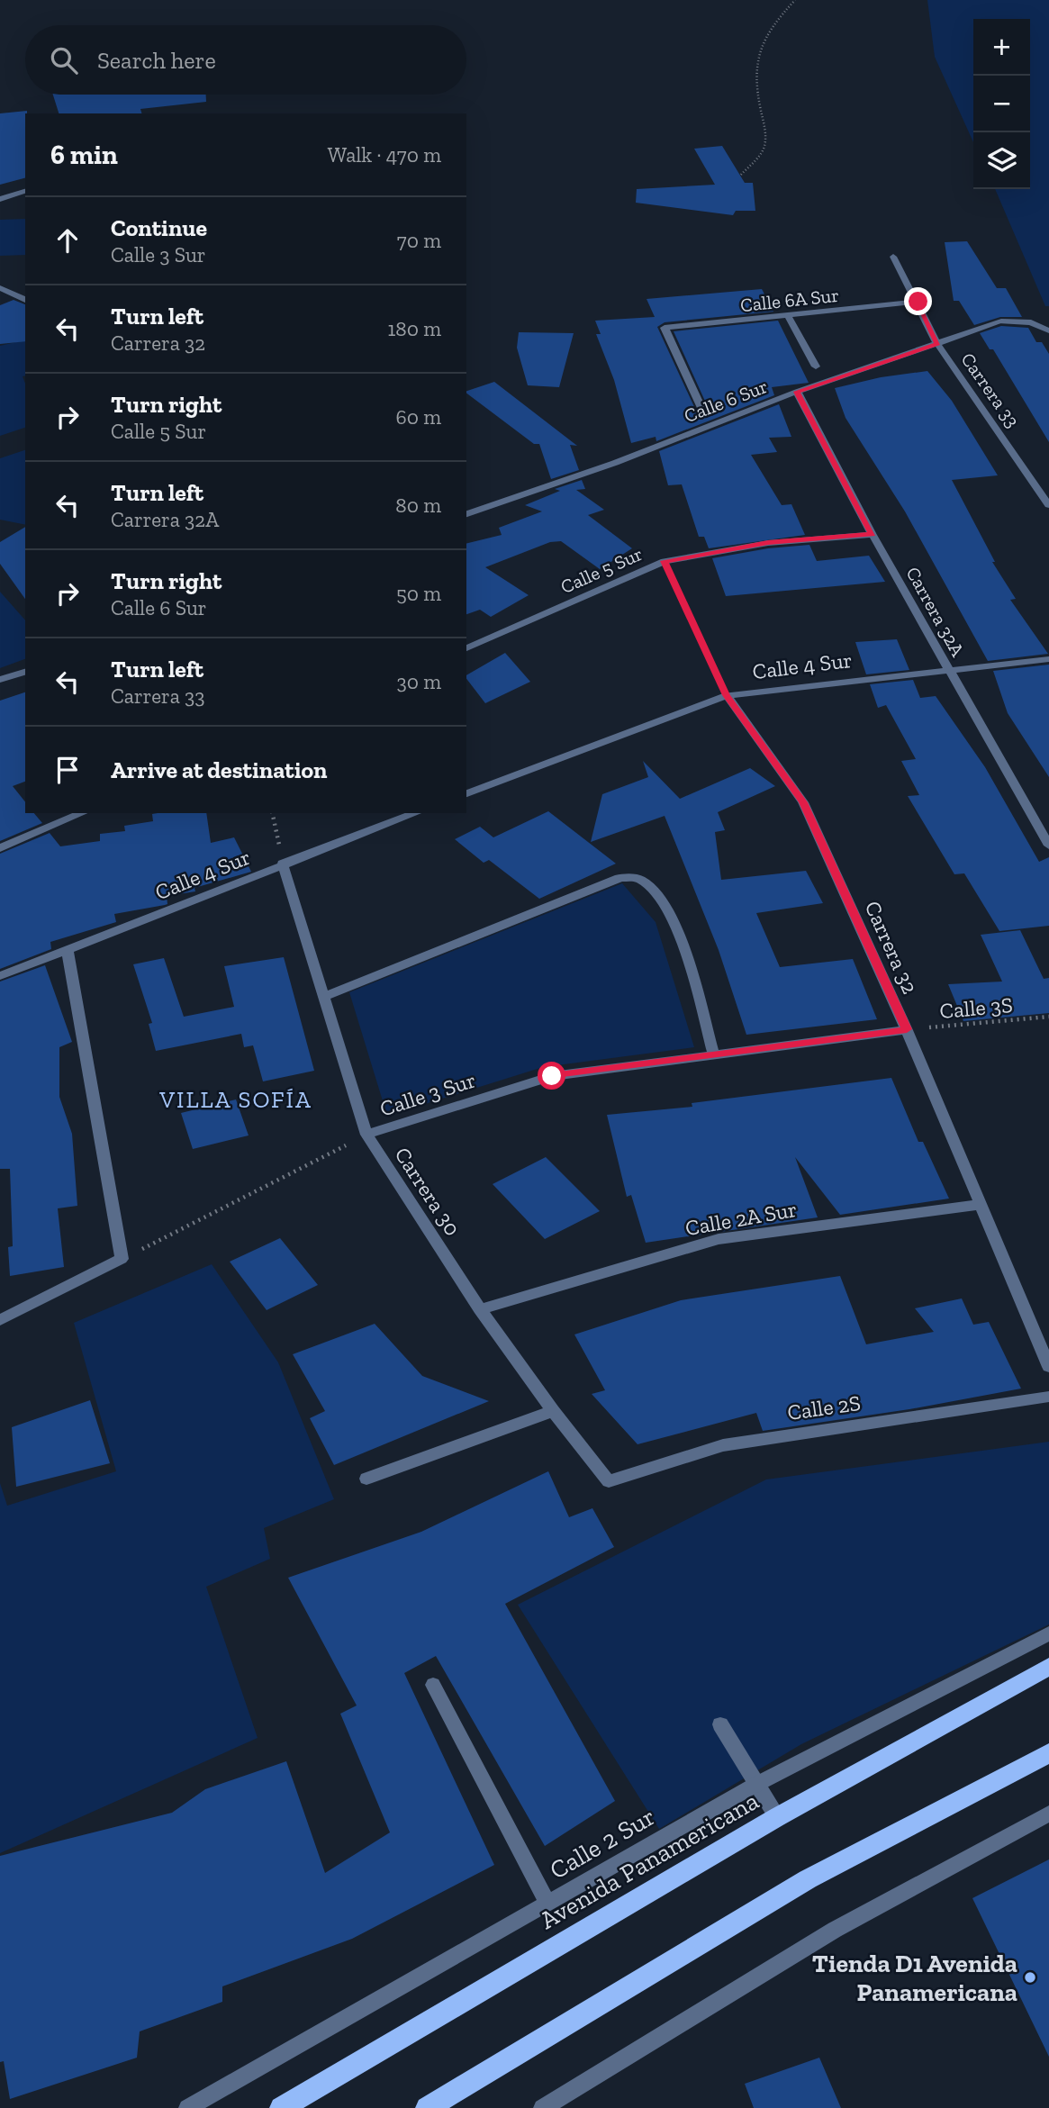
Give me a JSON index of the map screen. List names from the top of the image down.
{
  "streets": {
    "main road": ["Avenida Panamericana"],
    "street": [
      "Calle 6A Sur",
      "Carrera 33",
      "Calle 6 Sur",
      "Calle 5 Sur",
      "Carrera 32A",
      "Calle 4 Sur",
      "Carrera 32",
      "Calle 3 Sur",
      "Carrera 30",
      "Calle 2A Sur",
      "Calle 2S",
      "Calle 2 Sur"
    ],
    "path": ["Calle 3S"]
  },
  "crossings": [
    ["Calle 6A Sur", "Carrera 33"],
    ["Carrera 33", "Calle 6 Sur"],
    ["Calle 6 Sur", "Carrera 32A"],
    ["Calle 5 Sur", "Carrera 32A"],
    ["Carrera 32A", "Calle 4 Sur"],
    ["Calle 4 Sur", "Carrera 32"],
    ["Calle 4 Sur", "Carrera 30"],
    ["Carrera 32", "Calle 3S"],
    ["Carrera 32", "Calle 3 Sur"],
    ["Carrera 32", "Calle 2A Sur"],
    ["Calle 3S", "Calle 3 Sur"],
    ["Calle 3 Sur", "Carrera 30"],
    ["Carrera 30", "Calle 2A Sur"],
    ["Carrera 30", "Calle 2S"]
  ],
  "districts": ["VILLA SOFÍA"],
  "places": ["Tienda D1 Avenida Panamericana"],
  "page": {
    "map_buttons": ["+", "−"],
    "search": "Search here",
    "heading": ["6 min", "Walk · 470 m"],
    "list": [
      ["Continue", "Calle 3 Sur", "70 m"],
      ["Turn left", "Carrera 32", "180 m"],
      ["Turn right", "Calle 5 Sur", "60 m"],
      ["Turn left", "Carrera 32A", "80 m"],
      ["Turn right", "Calle 6 Sur", "50 m"],
      ["Turn left", "Carrera 33", "30 m"],
      "Arrive at destination"
    ]
  }
}
